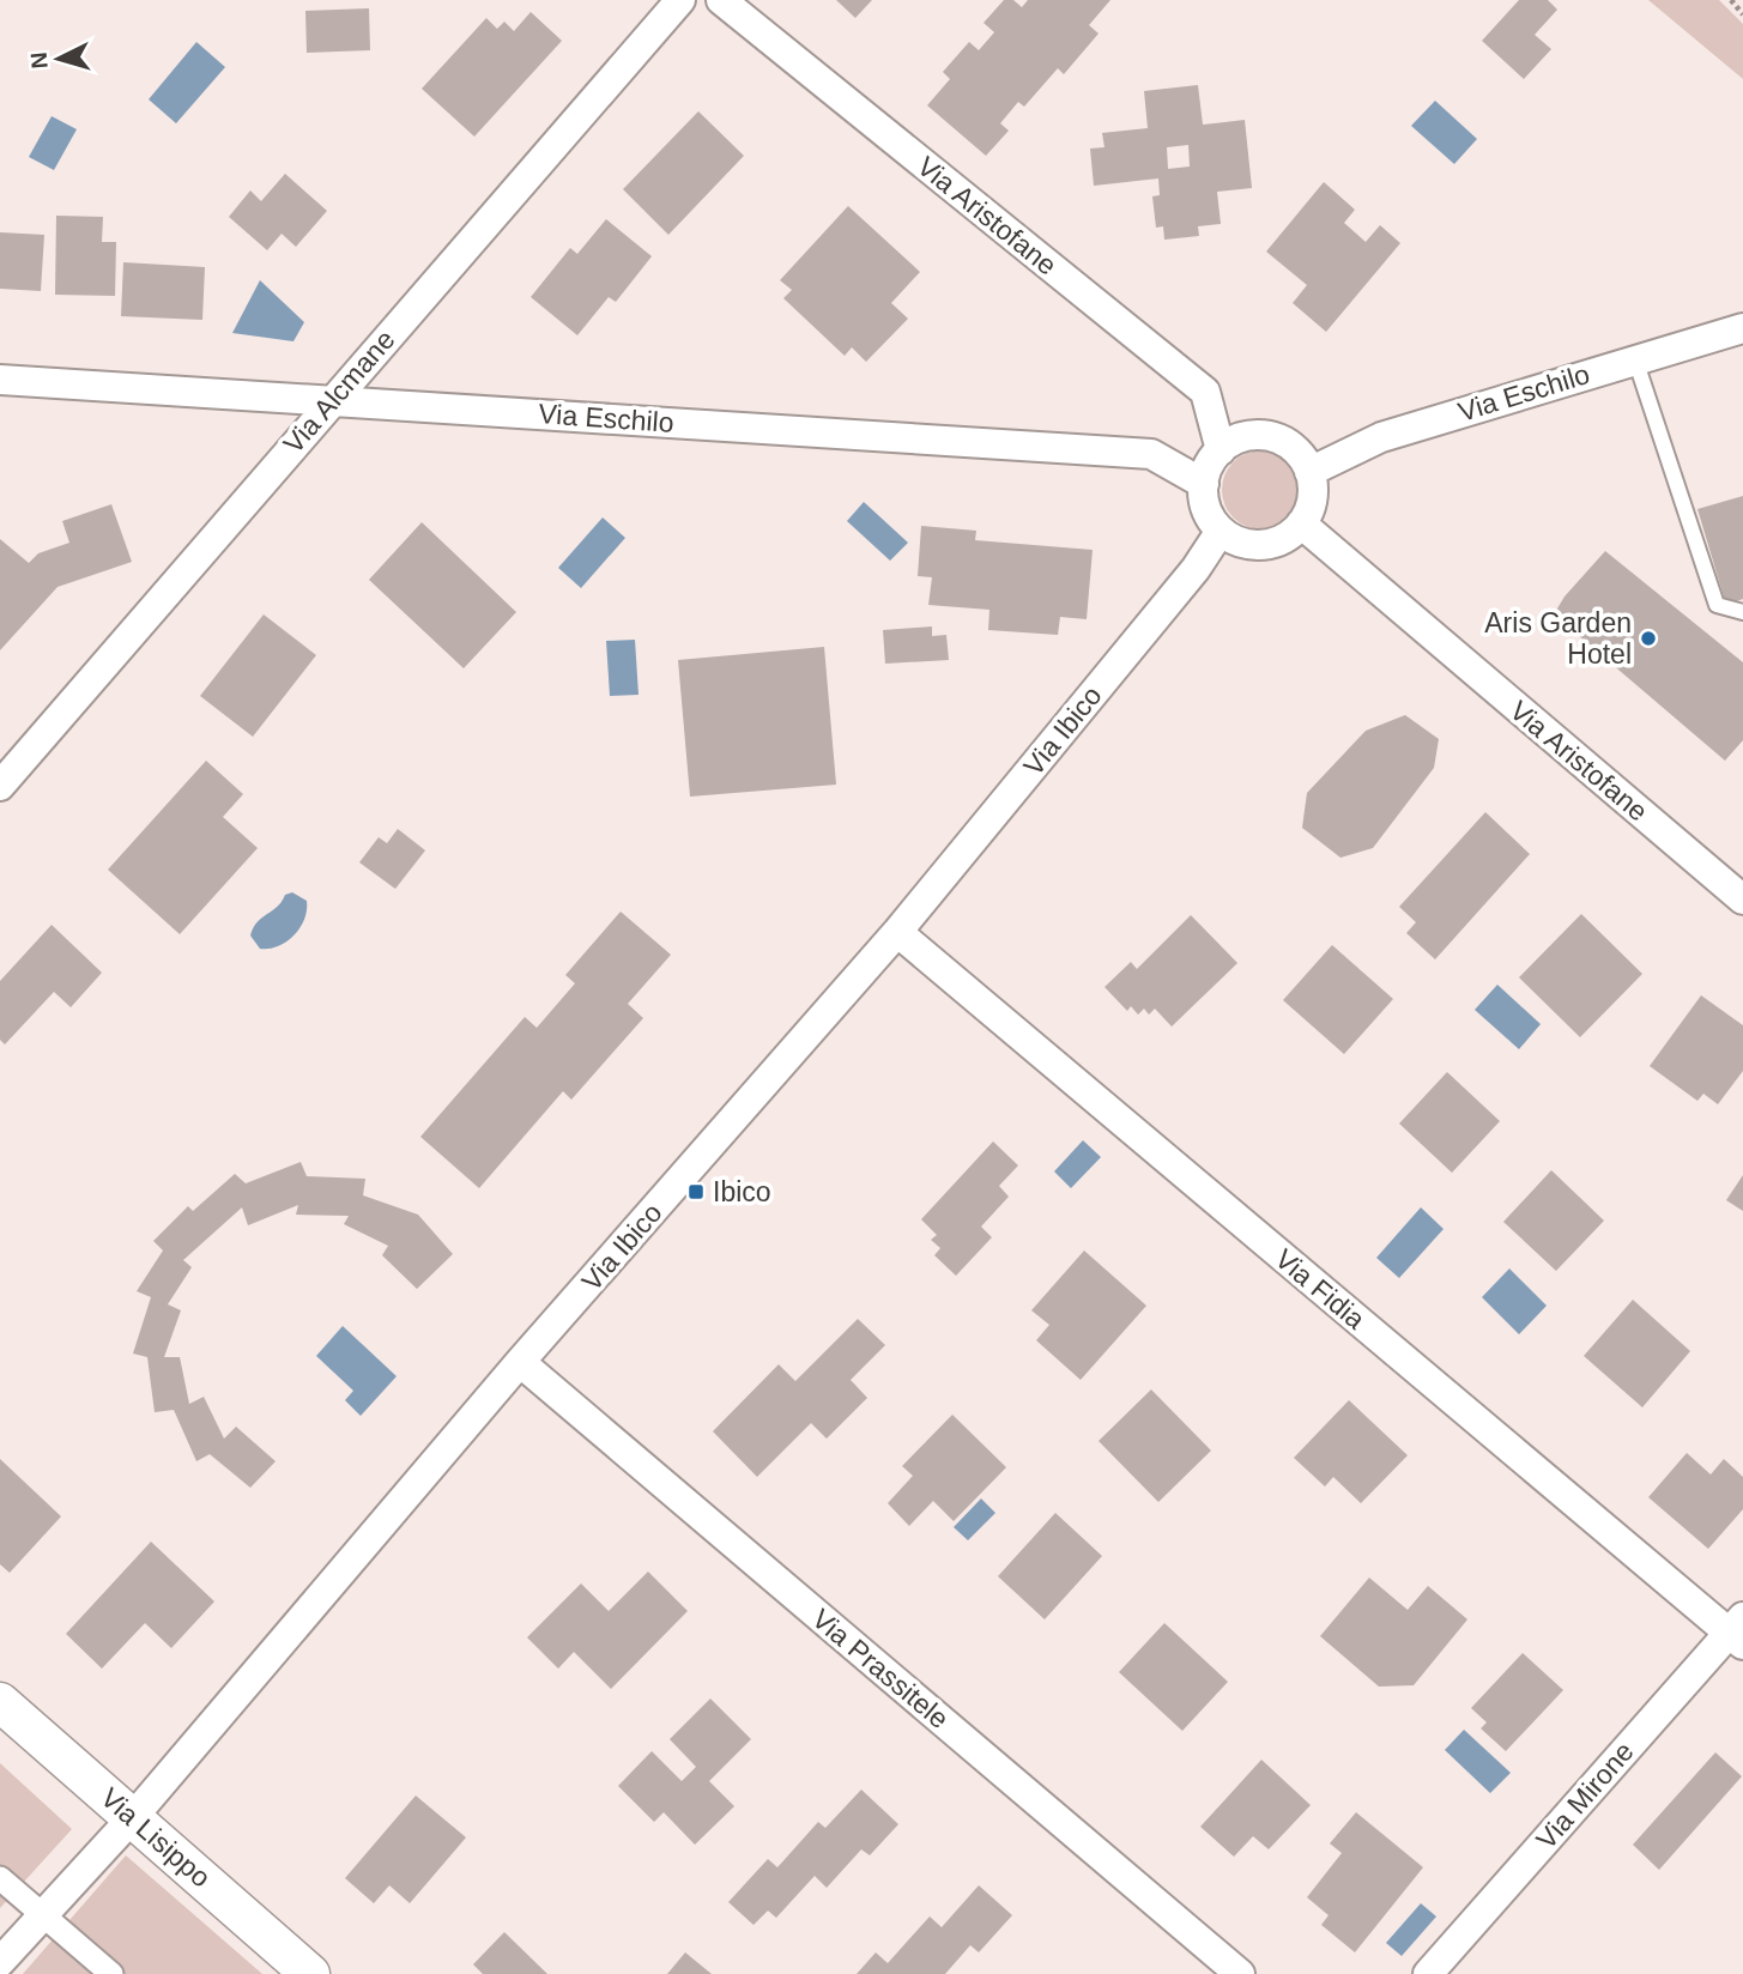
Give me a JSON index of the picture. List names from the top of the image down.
{
  "streets": {
    "street": [
      "Via Aristofane",
      "Via Alcmane",
      "Via Eschilo",
      "Via Ibico",
      "Via Fidia",
      "Via Prassitele",
      "Via Mirone",
      "Via Lisippo"
    ]
  },
  "crossings": [
    ["Via Aristofane", "Via Eschilo"],
    ["Via Aristofane", "Via Ibico"],
    ["Via Alcmane", "Via Eschilo"],
    ["Via Eschilo", "Via Ibico"],
    ["Via Ibico", "Via Fidia"],
    ["Via Ibico", "Via Prassitele"],
    ["Via Ibico", "Via Lisippo"],
    ["Via Fidia", "Via Mirone"]
  ],
  "places": {
    "other": ["Aris Garden Hotel"],
    "transit": ["Ibico"]
  },
  "north": "left"
}
